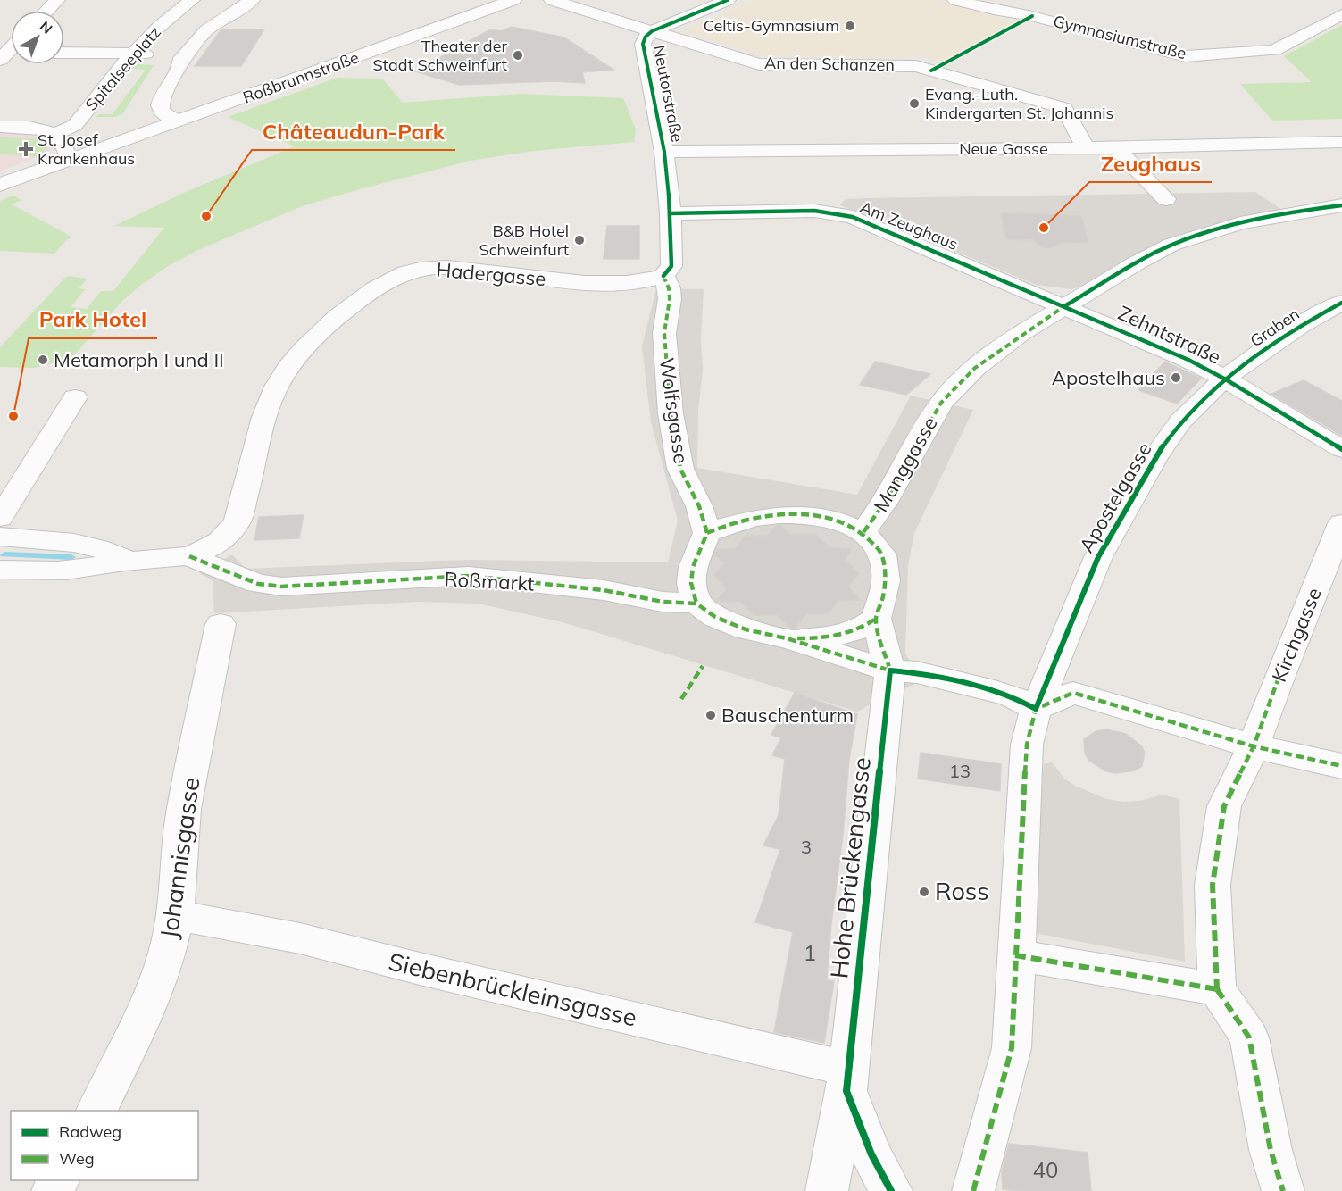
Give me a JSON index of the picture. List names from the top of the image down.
{
  "streets": {
    "street": [
      "Gymnasiumstraße",
      "An den Schanzen",
      "Spitalseeplatz",
      "Roßbrunnstraße",
      "Neutorstraße",
      "Neue Gasse",
      "Am Zeughaus",
      "Hadergasse",
      "Graben",
      "Zehntstraße",
      "Wolfsgasse",
      "Manggasse",
      "Apostelgasse",
      "Roßmarkt",
      "Kirchgasse",
      "Johannisgasse",
      "Hohe Brückengasse",
      "Siebenbrückleinsgasse"
    ]
  },
  "crossings": [
    ["An den Schanzen", "Neutorstraße"],
    ["An den Schanzen", "Neue Gasse"],
    ["Spitalseeplatz", "Roßbrunnstraße"],
    ["Neutorstraße", "Neue Gasse"],
    ["Neutorstraße", "Am Zeughaus"],
    ["Am Zeughaus", "Zehntstraße"],
    ["Am Zeughaus", "Manggasse"],
    ["Hadergasse", "Wolfsgasse"],
    ["Hadergasse", "Roßmarkt"],
    ["Graben", "Zehntstraße"],
    ["Graben", "Apostelgasse"],
    ["Zehntstraße", "Manggasse"],
    ["Zehntstraße", "Apostelgasse"],
    ["Wolfsgasse", "Manggasse"],
    ["Wolfsgasse", "Roßmarkt"],
    ["Manggasse", "Roßmarkt"],
    ["Johannisgasse", "Siebenbrückleinsgasse"],
    ["Hohe Brückengasse", "Siebenbrückleinsgasse"]
  ],
  "places": {
    "other": [
      "Celtis-Gymnasium",
      "Theater der Stadt Schweinfurt",
      "Evang.-Luth. Kindergarten St. Johannis",
      "Châteaudun-Park",
      "Zeughaus",
      "B&B Hotel Schweinfurt",
      "Metamorph I und II",
      "Apostelhaus",
      "Park Hotel",
      "Bauschenturm",
      "Ross"
    ],
    "health": ["St. Josef Krankenhaus"]
  },
  "house_numbers": [
    "13",
    "3",
    "1",
    "40"
  ],
  "legend": ["Radweg", "Weg"],
  "north": "top right"
}
